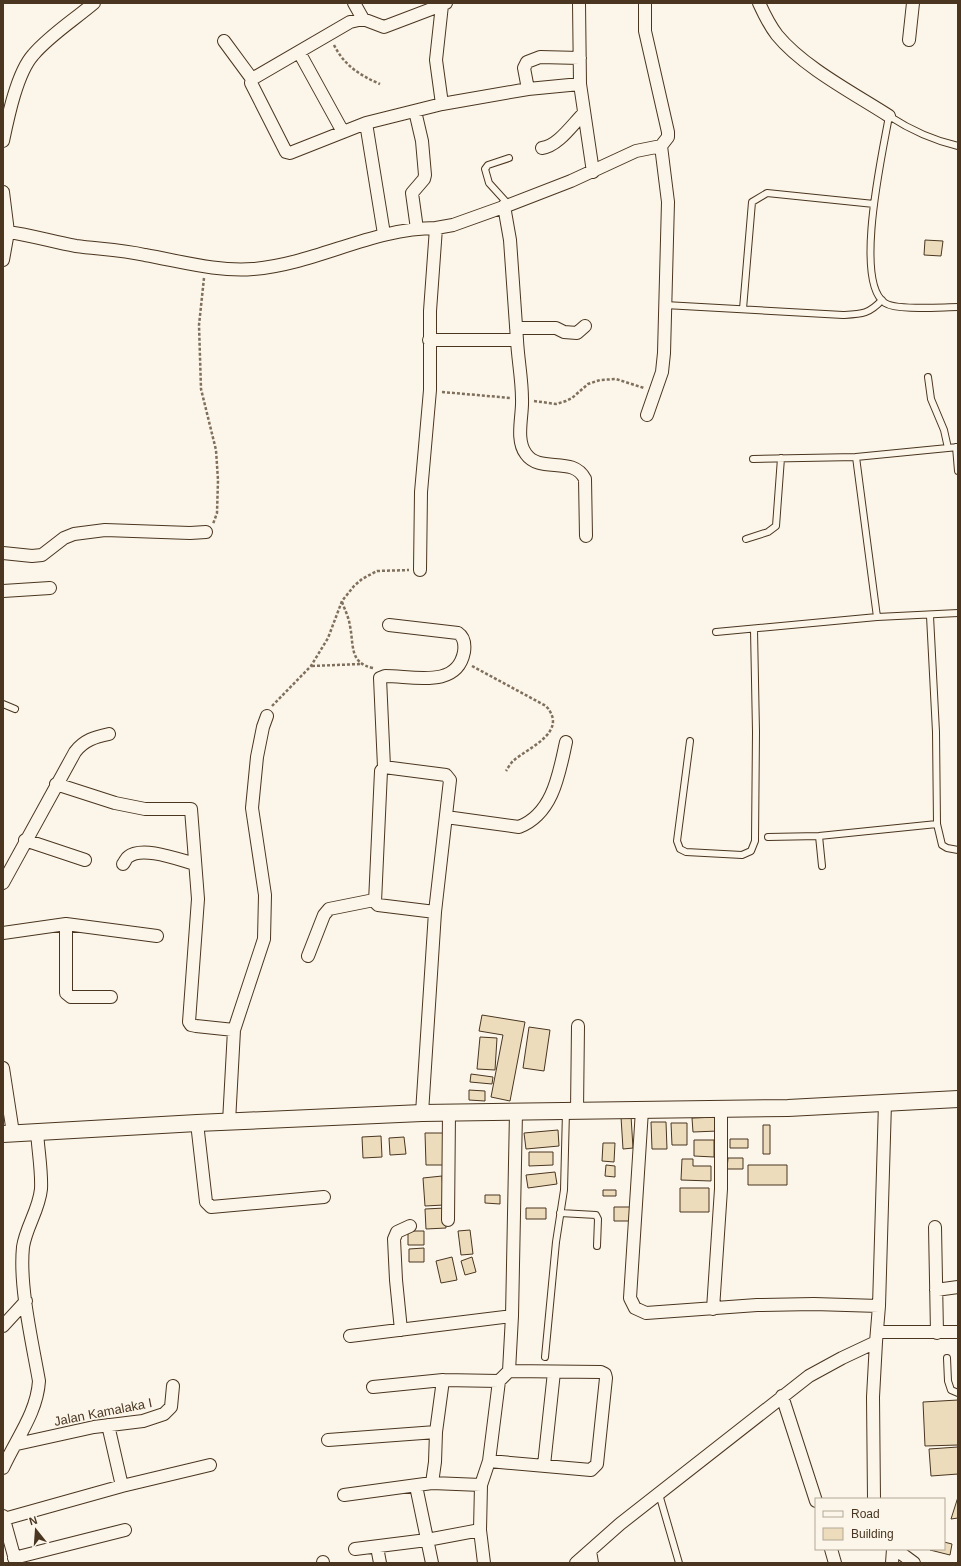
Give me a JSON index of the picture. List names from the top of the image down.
{
  "streets": {
    "street": ["Jalan Kamalaka I"]
  },
  "legend": ["Road", "Building"],
  "north": "top"
}
